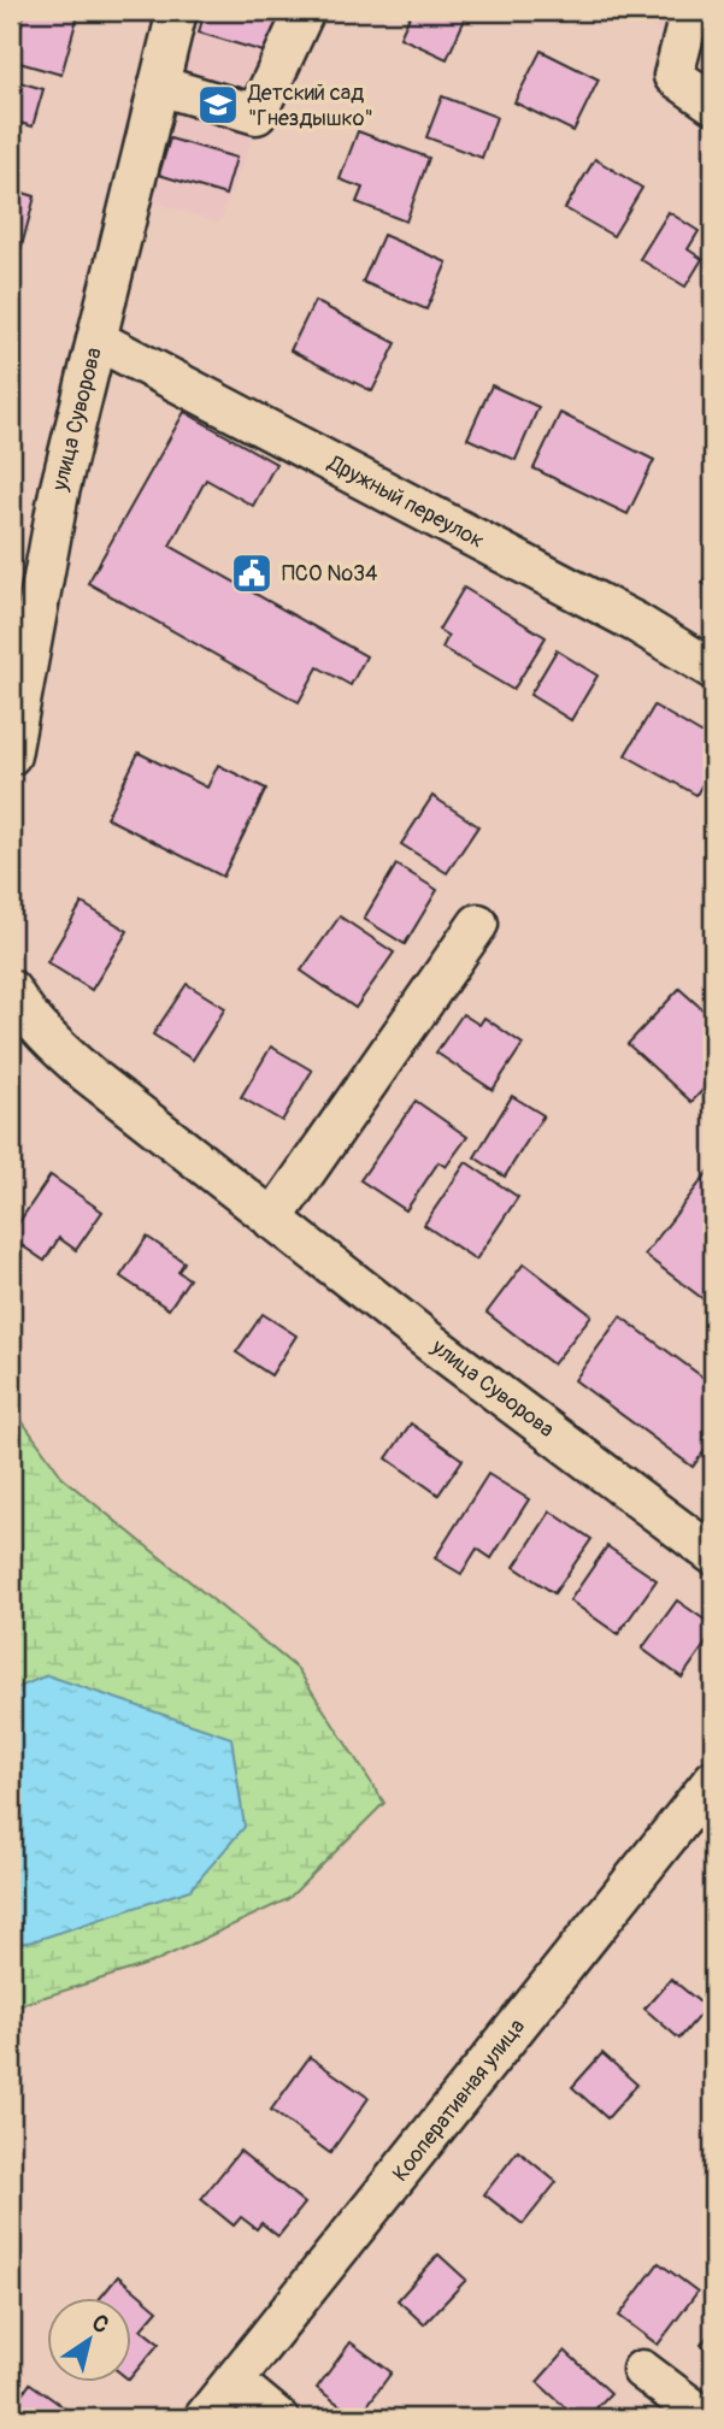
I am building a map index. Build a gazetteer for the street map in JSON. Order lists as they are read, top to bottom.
{
  "streets": {
    "street": ["улица Суворова", "Дружный переулок", "Кооперативная улица"]
  },
  "crossings": [
    ["улица Суворова", "Дружный переулок"]
  ],
  "places": {
    "school or university": ["Детский сад \"Гнездышко\""],
    "public building": ["ПСО №34"]
  },
  "north": "top right"
}
